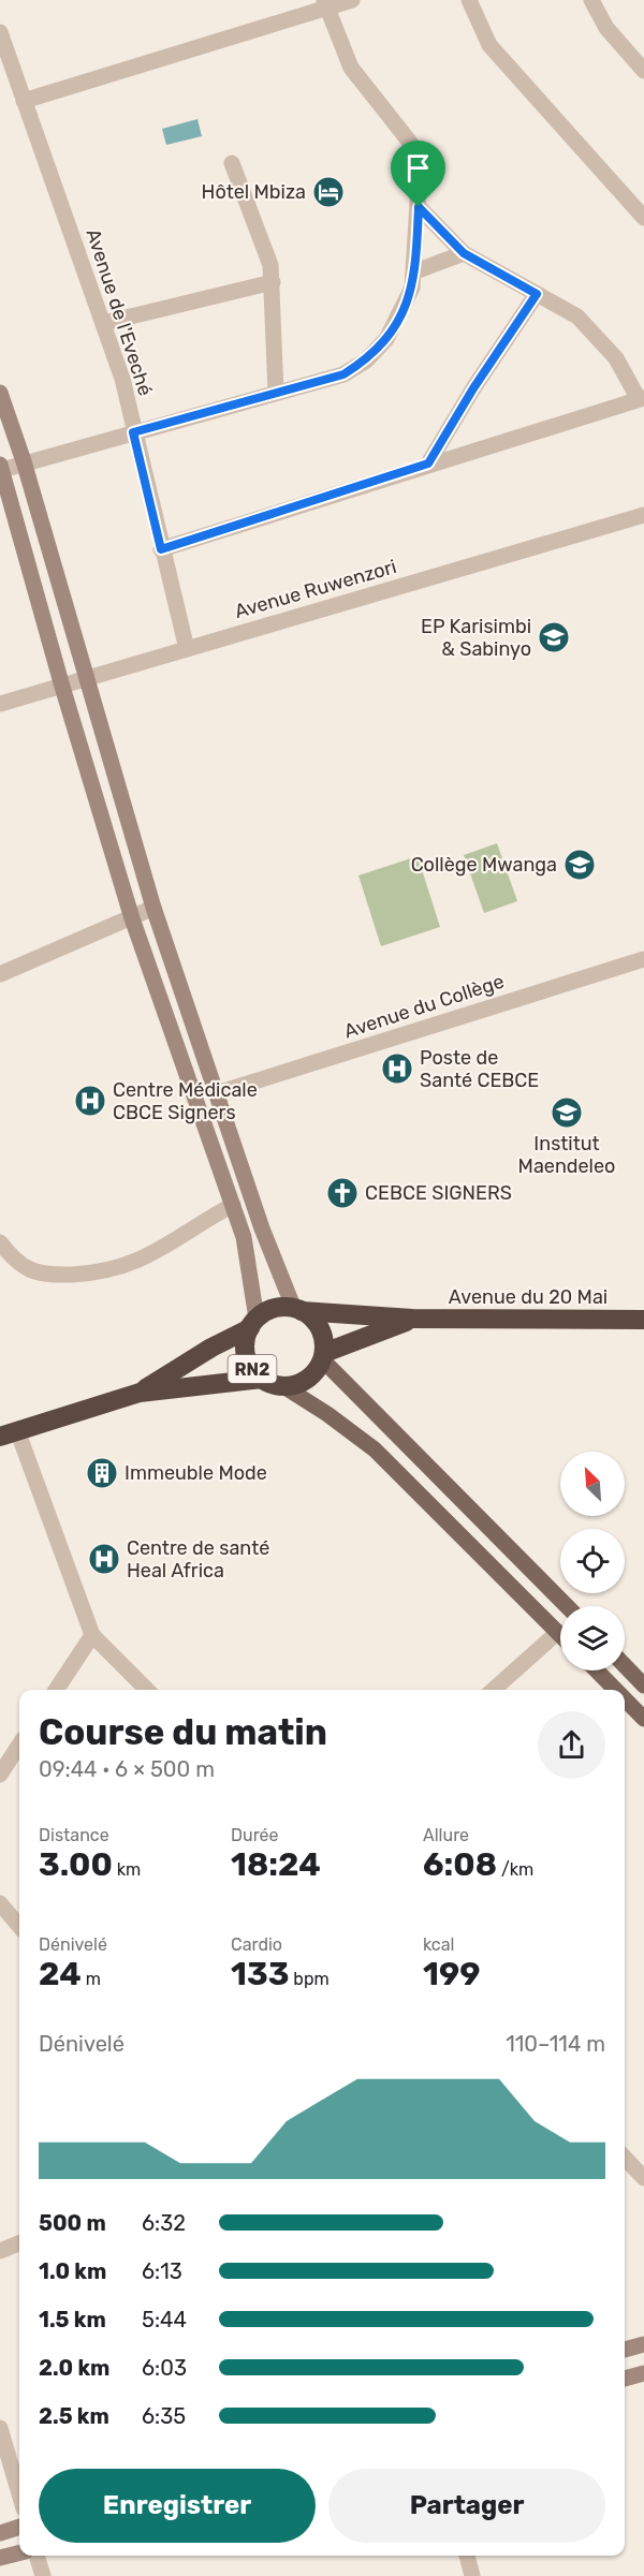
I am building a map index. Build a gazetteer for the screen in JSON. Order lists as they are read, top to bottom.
{
  "streets": {
    "highway": ["Avenue du 20 Mai", "RN2"],
    "street": ["Avenue de l'Eveché", "Avenue Ruwenzori", "Avenue du Collège"]
  },
  "crossings": [
    ["Avenue de l'Eveché", "Avenue Ruwenzori"],
    ["Avenue du 20 Mai", "RN2"]
  ],
  "places": {
    "hotel": ["Hôtel Mbiza"],
    "school or university": ["EP Karisimbi & Sabinyo", "Collège Mwanga", "Institut Maendeleo"],
    "hospital": ["Poste de Santé CEBCE", "Centre Médicale CBCE Signers", "Centre de santé Heal Africa"],
    "church": ["CEBCE SIGNERS"],
    "building": ["Immeuble Mode"]
  },
  "north": "top left",
  "page": {
    "heading": ["Course du matin", "09:44 · 6 × 500 m"],
    "stats": [
      ["Distance", "3.00 km"],
      ["Durée", "18:24"],
      ["Allure", "6:08 /km"],
      ["Dénivelé", "24 m"],
      ["Cardio", "133 bpm"],
      ["kcal", "199"]
    ],
    "chart": ["Dénivelé", "110–114 m"],
    "list": [
      {
        "name": "500 m",
        "note": "6:32"
      },
      {
        "name": "1.0 km",
        "note": "6:13"
      },
      {
        "name": "1.5 km",
        "note": "5:44"
      },
      {
        "name": "2.0 km",
        "note": "6:03"
      },
      {
        "name": "2.5 km",
        "note": "6:35"
      }
    ],
    "buttons": ["Enregistrer", "Partager"]
  }
}
